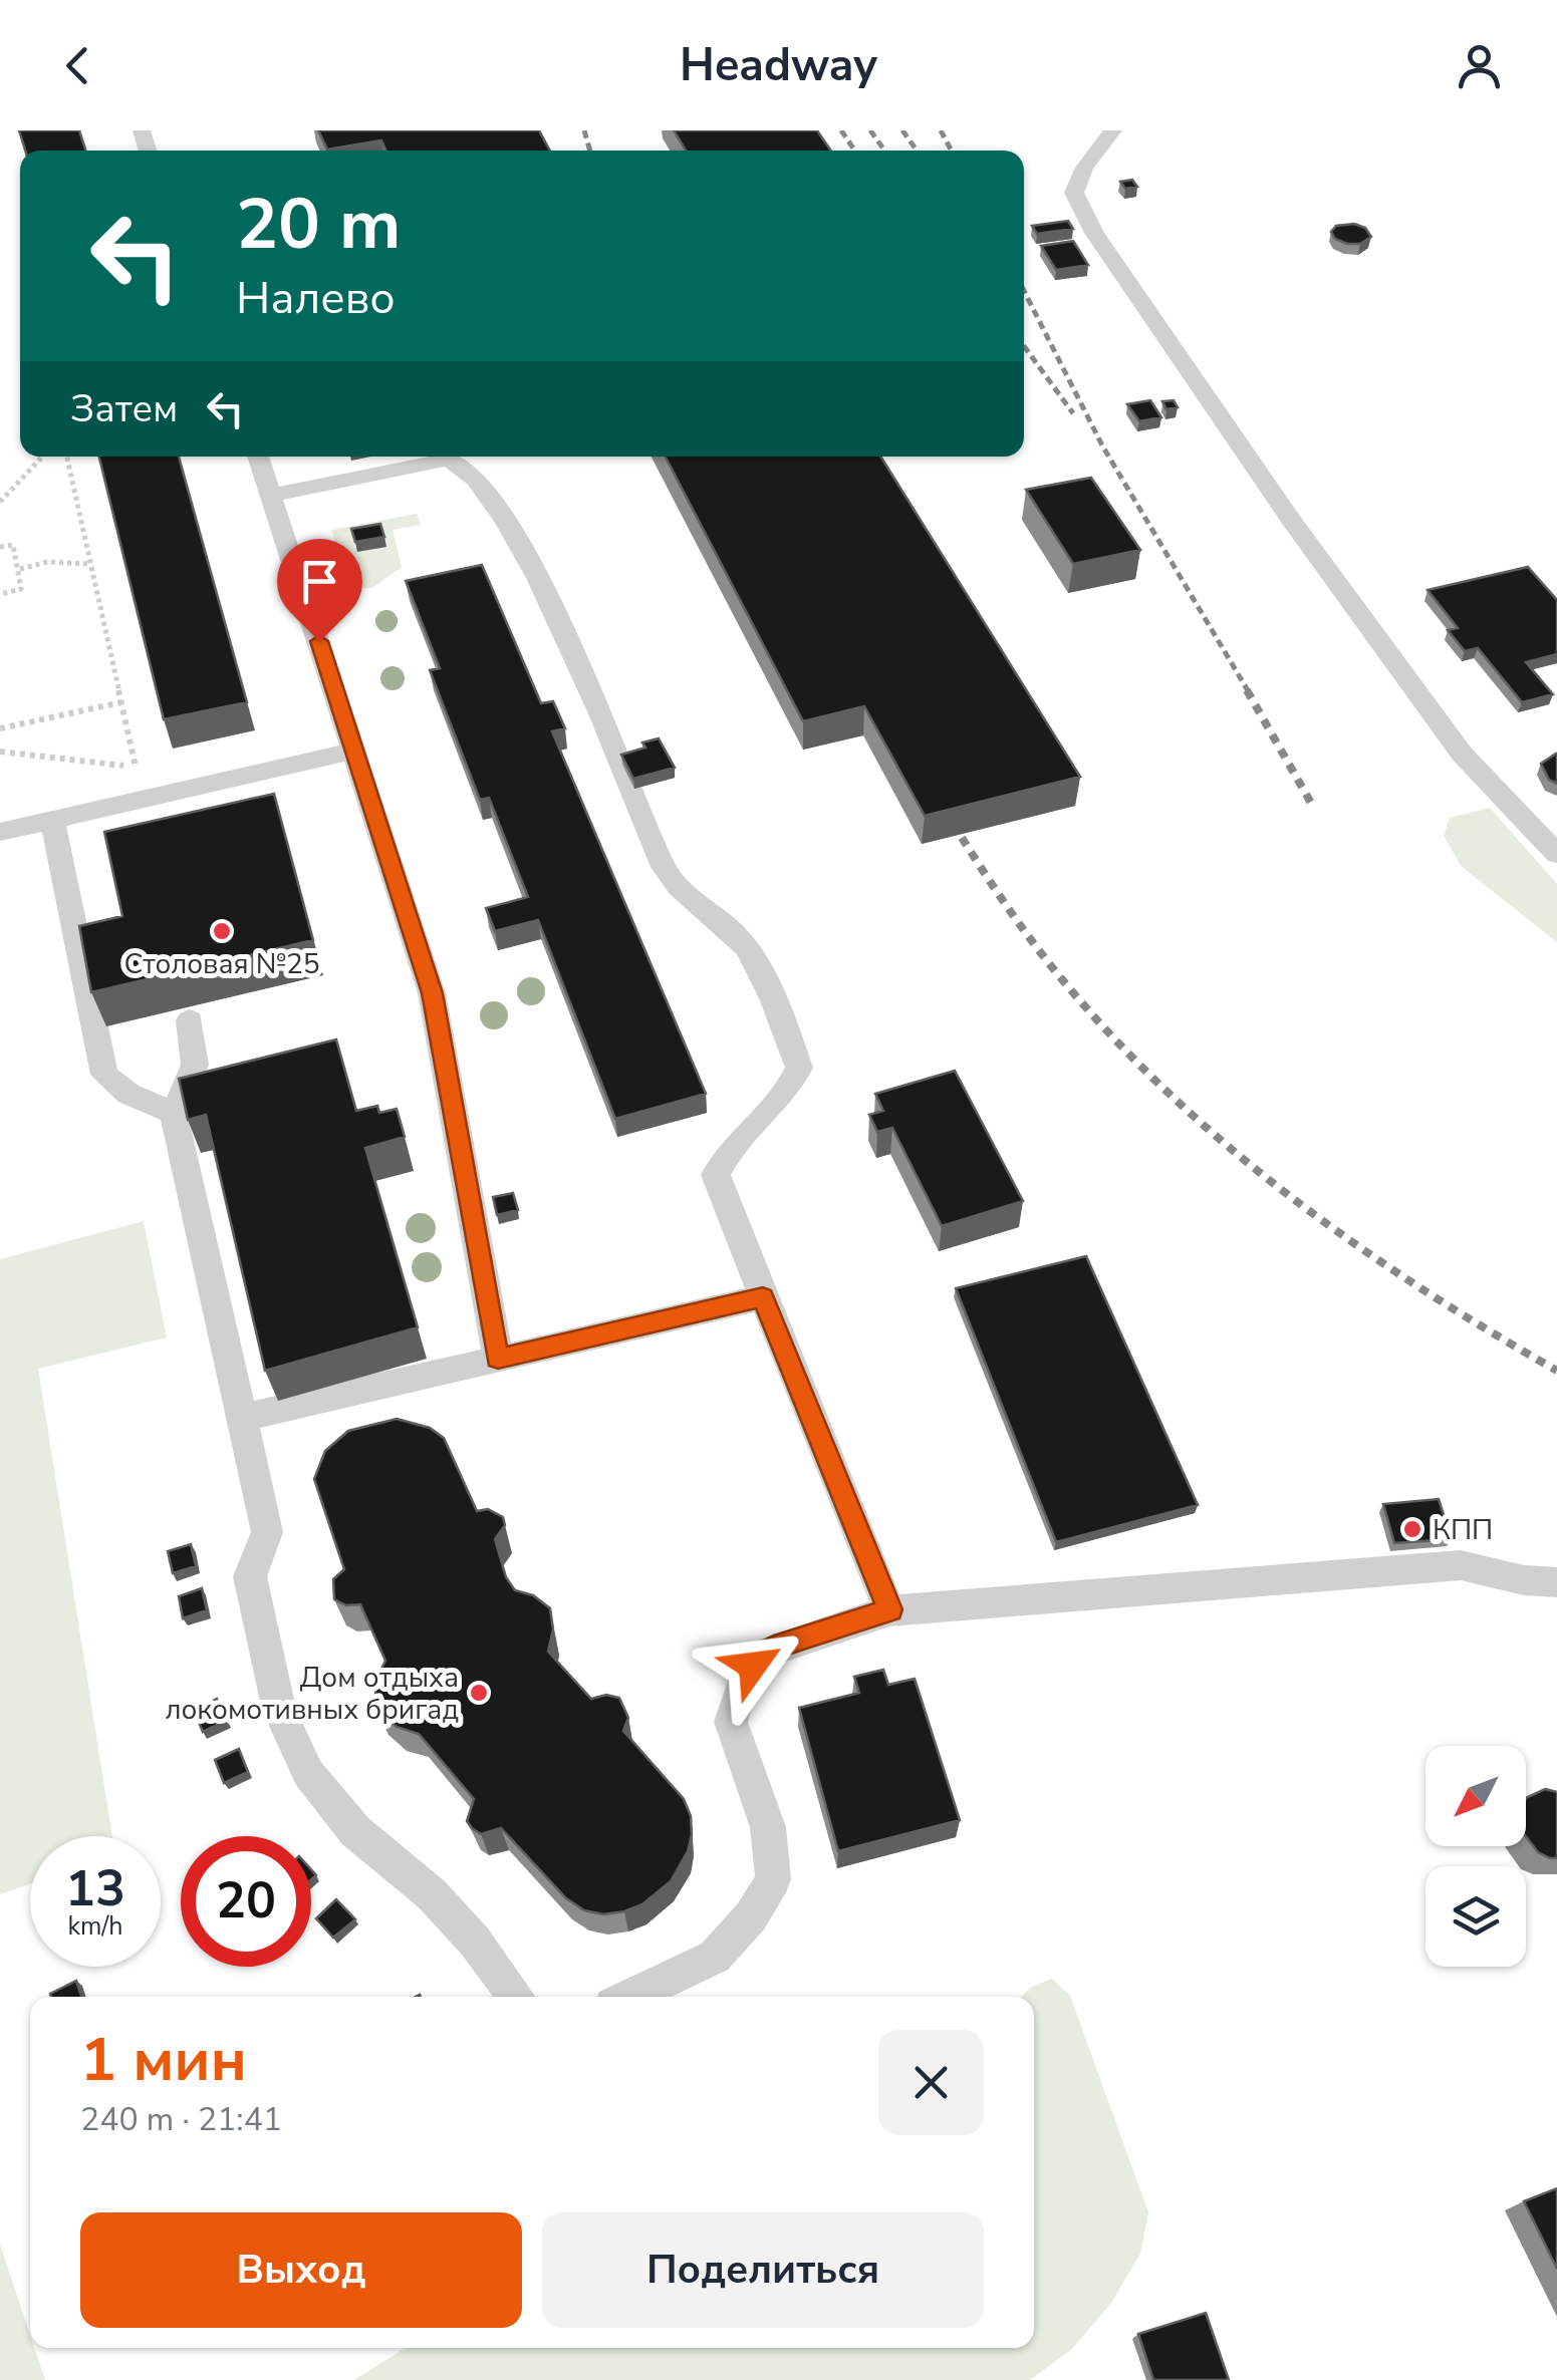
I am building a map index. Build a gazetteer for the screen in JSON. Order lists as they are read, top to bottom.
{
  "places": ["Столовая №25", "КПП", "Дом отдыха локомотивных бригад"],
  "north": "bottom left",
  "page": {
    "header": "Headway",
    "turn": ["20 m", "Налево"],
    "then": "Затем",
    "speed": "13 km/h",
    "limit": "20",
    "heading": ["1 мин", "240 m · 21:41"],
    "buttons": ["Выход", "Поделиться"]
  }
}
